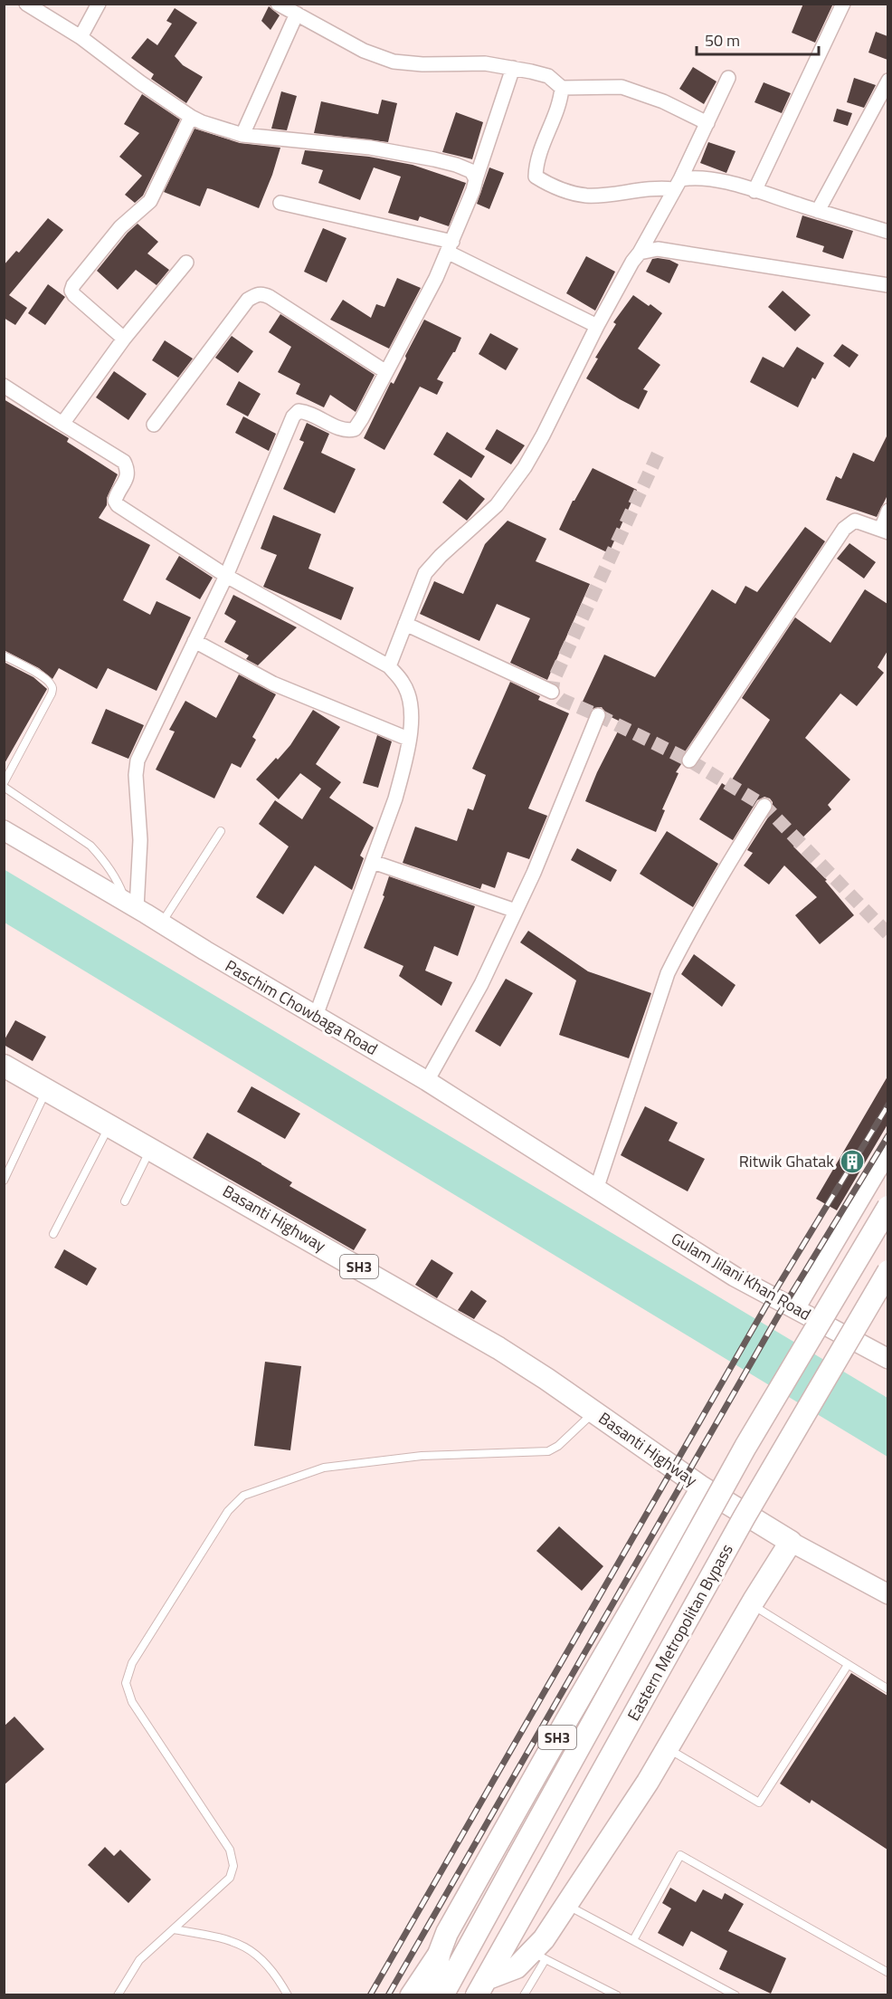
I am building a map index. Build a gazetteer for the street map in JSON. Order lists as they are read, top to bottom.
{
  "streets": {
    "main road": ["Basanti Highway", "SH3", "Eastern Metropolitan Bypass"],
    "street": ["Paschim Chowbaga Road", "Gulam Jilani Khan Road"]
  },
  "crossings": [
    ["Paschim Chowbaga Road", "Gulam Jilani Khan Road"],
    ["Basanti Highway", "SH3"]
  ],
  "places": {
    "building": ["Ritwik Ghatak"]
  },
  "scale_bar": "50 m"
}
